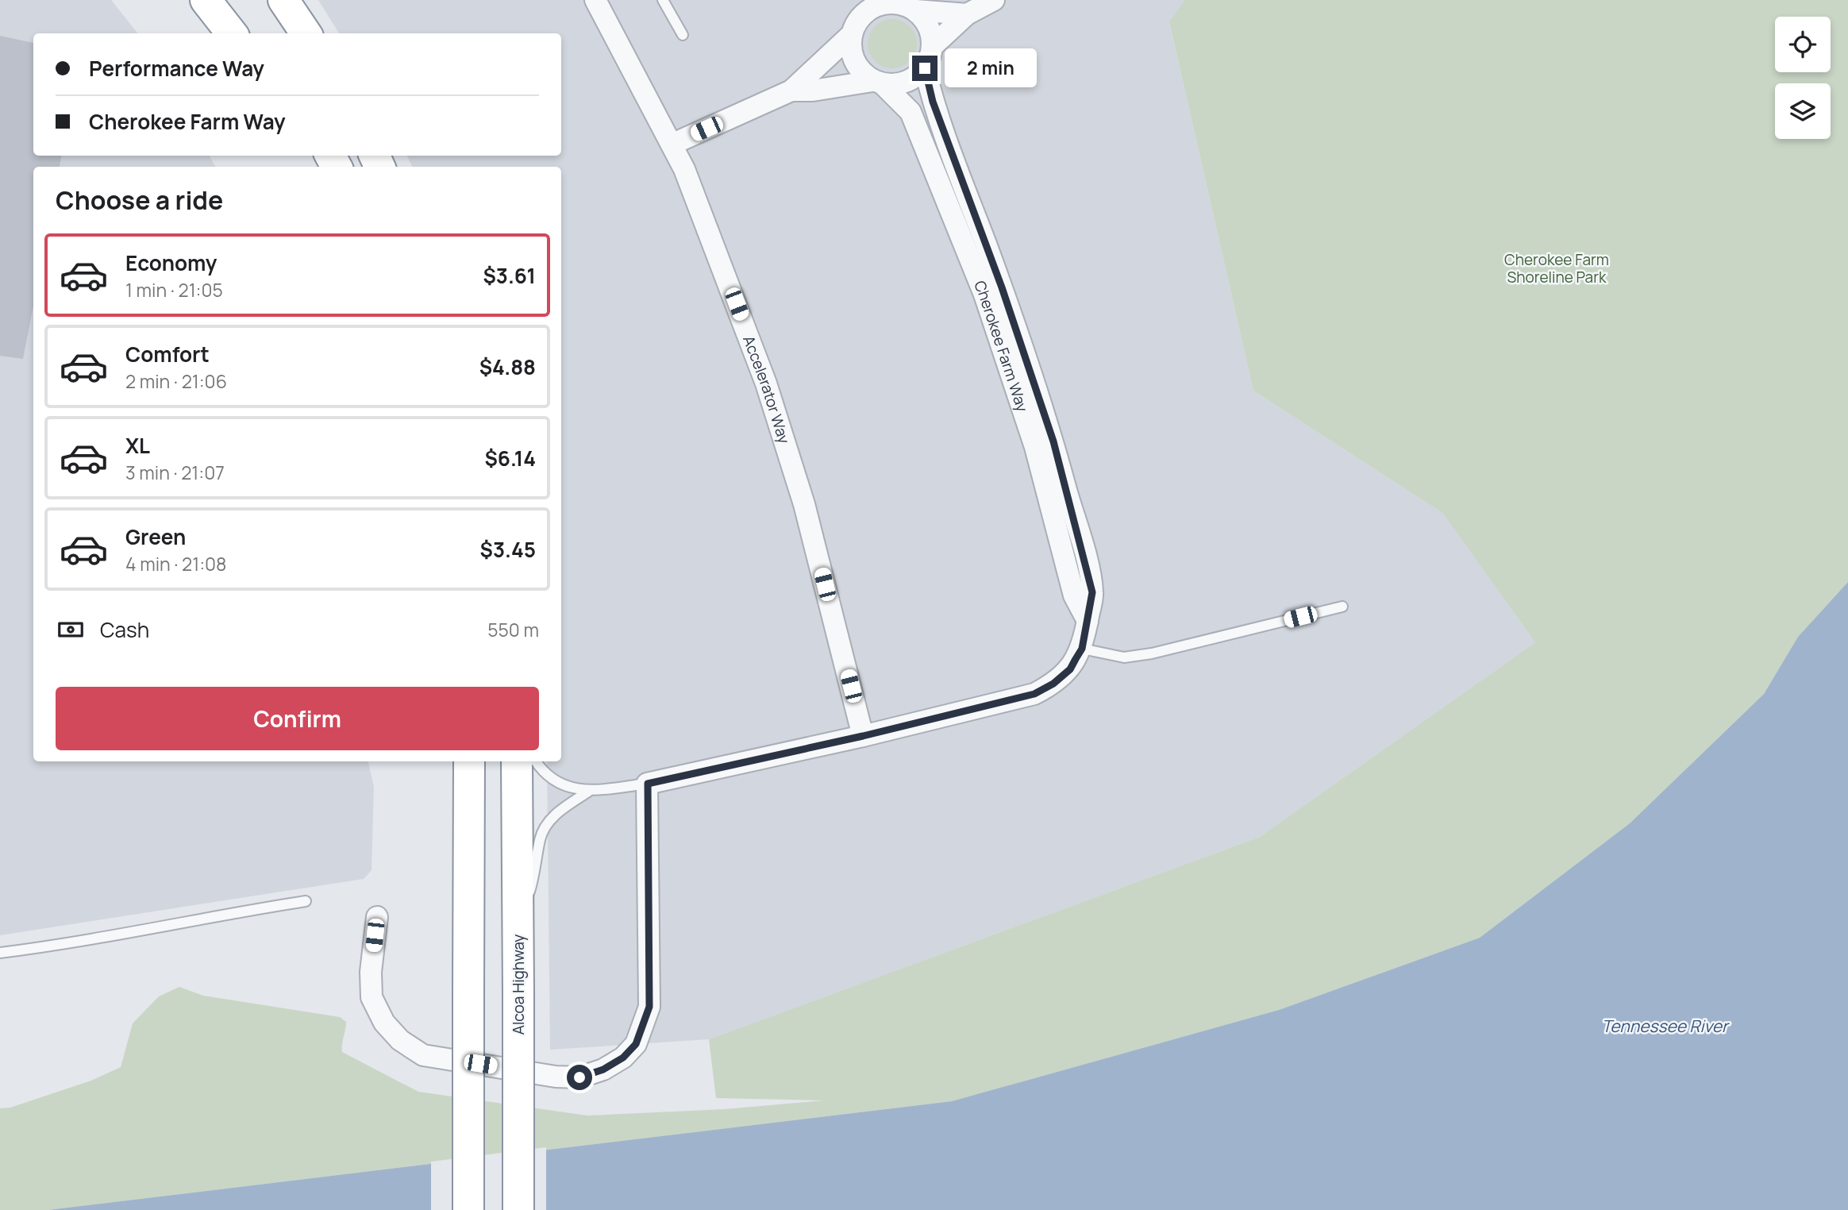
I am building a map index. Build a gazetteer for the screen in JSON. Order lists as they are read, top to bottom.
{
  "streets": {
    "highway": ["Alcoa Highway"],
    "street": ["Cherokee Farm Way", "Accelerator Way"]
  },
  "crossings": [
    ["Cherokee Farm Way", "Accelerator Way"],
    ["Cherokee Farm Way", "Alcoa Highway"]
  ],
  "water": ["Tennessee River"],
  "parks": ["Cherokee Farm Shoreline Park"],
  "page": {
    "banner": ["Performance Way", "Cherokee Farm Way"],
    "bubble": "2 min",
    "heading": "Choose a ride",
    "list": [
      {
        "name": "Economy",
        "note": "1 min · 21:05",
        "value": "$3.61"
      },
      {
        "name": "Comfort",
        "note": "2 min · 21:06",
        "value": "$4.88"
      },
      {
        "name": "XL",
        "note": "3 min · 21:07",
        "value": "$6.14"
      },
      {
        "name": "Green",
        "note": "4 min · 21:08",
        "value": "$3.45"
      }
    ],
    "pay": ["Cash", "550 m"],
    "buttons": "Confirm"
  }
}
